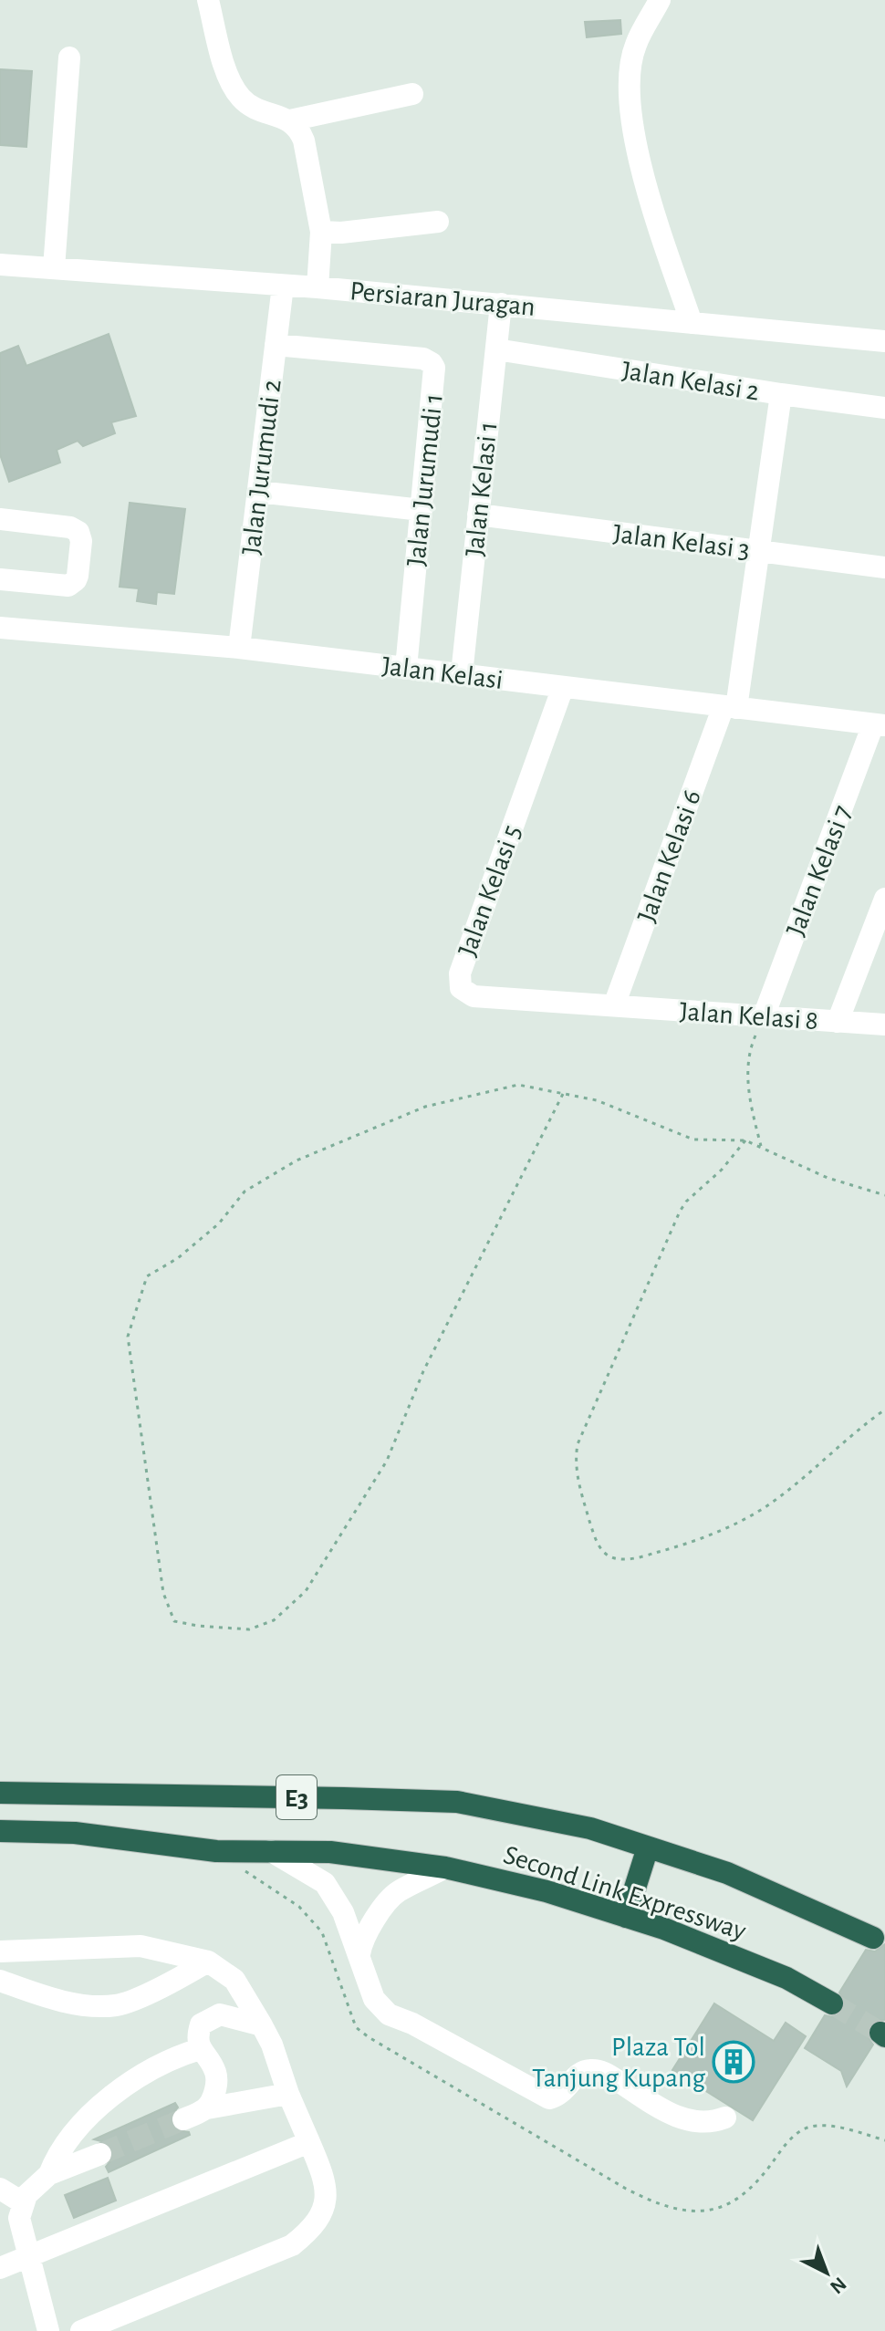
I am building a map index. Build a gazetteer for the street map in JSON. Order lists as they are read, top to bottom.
{
  "streets": {
    "highway": ["E3", "Second Link Expressway"],
    "street": [
      "Persiaran Juragan",
      "Jalan Kelasi 2",
      "Jalan Jurumudi 2",
      "Jalan Jurumudi 1",
      "Jalan Kelasi 1",
      "Jalan Kelasi 3",
      "Jalan Kelasi",
      "Jalan Kelasi 6",
      "Jalan Kelasi 7",
      "Jalan Kelasi 5",
      "Jalan Kelasi 8"
    ]
  },
  "crossings": [
    ["Persiaran Juragan", "Jalan Jurumudi 2"],
    ["Persiaran Juragan", "Jalan Kelasi 1"],
    ["Jalan Kelasi 2", "Jalan Kelasi 1"],
    ["Jalan Kelasi 2", "Jalan Kelasi 6"],
    ["Jalan Jurumudi 2", "Jalan Jurumudi 1"],
    ["Jalan Jurumudi 2", "Jalan Kelasi"],
    ["Jalan Jurumudi 1", "Jalan Kelasi"],
    ["Jalan Kelasi 1", "Jalan Kelasi 3"],
    ["Jalan Kelasi 1", "Jalan Kelasi"],
    ["Jalan Kelasi 3", "Jalan Kelasi 6"],
    ["Jalan Kelasi", "Jalan Kelasi 6"],
    ["Jalan Kelasi", "Jalan Kelasi 7"],
    ["Jalan Kelasi", "Jalan Kelasi 5"],
    ["Jalan Kelasi 6", "Jalan Kelasi 5"],
    ["Jalan Kelasi 6", "Jalan Kelasi 8"],
    ["Jalan Kelasi 7", "Jalan Kelasi 8"],
    ["Jalan Kelasi 5", "Jalan Kelasi 8"]
  ],
  "places": {
    "building": ["Plaza Tol Tanjung Kupang"]
  },
  "north": "bottom right"
}
